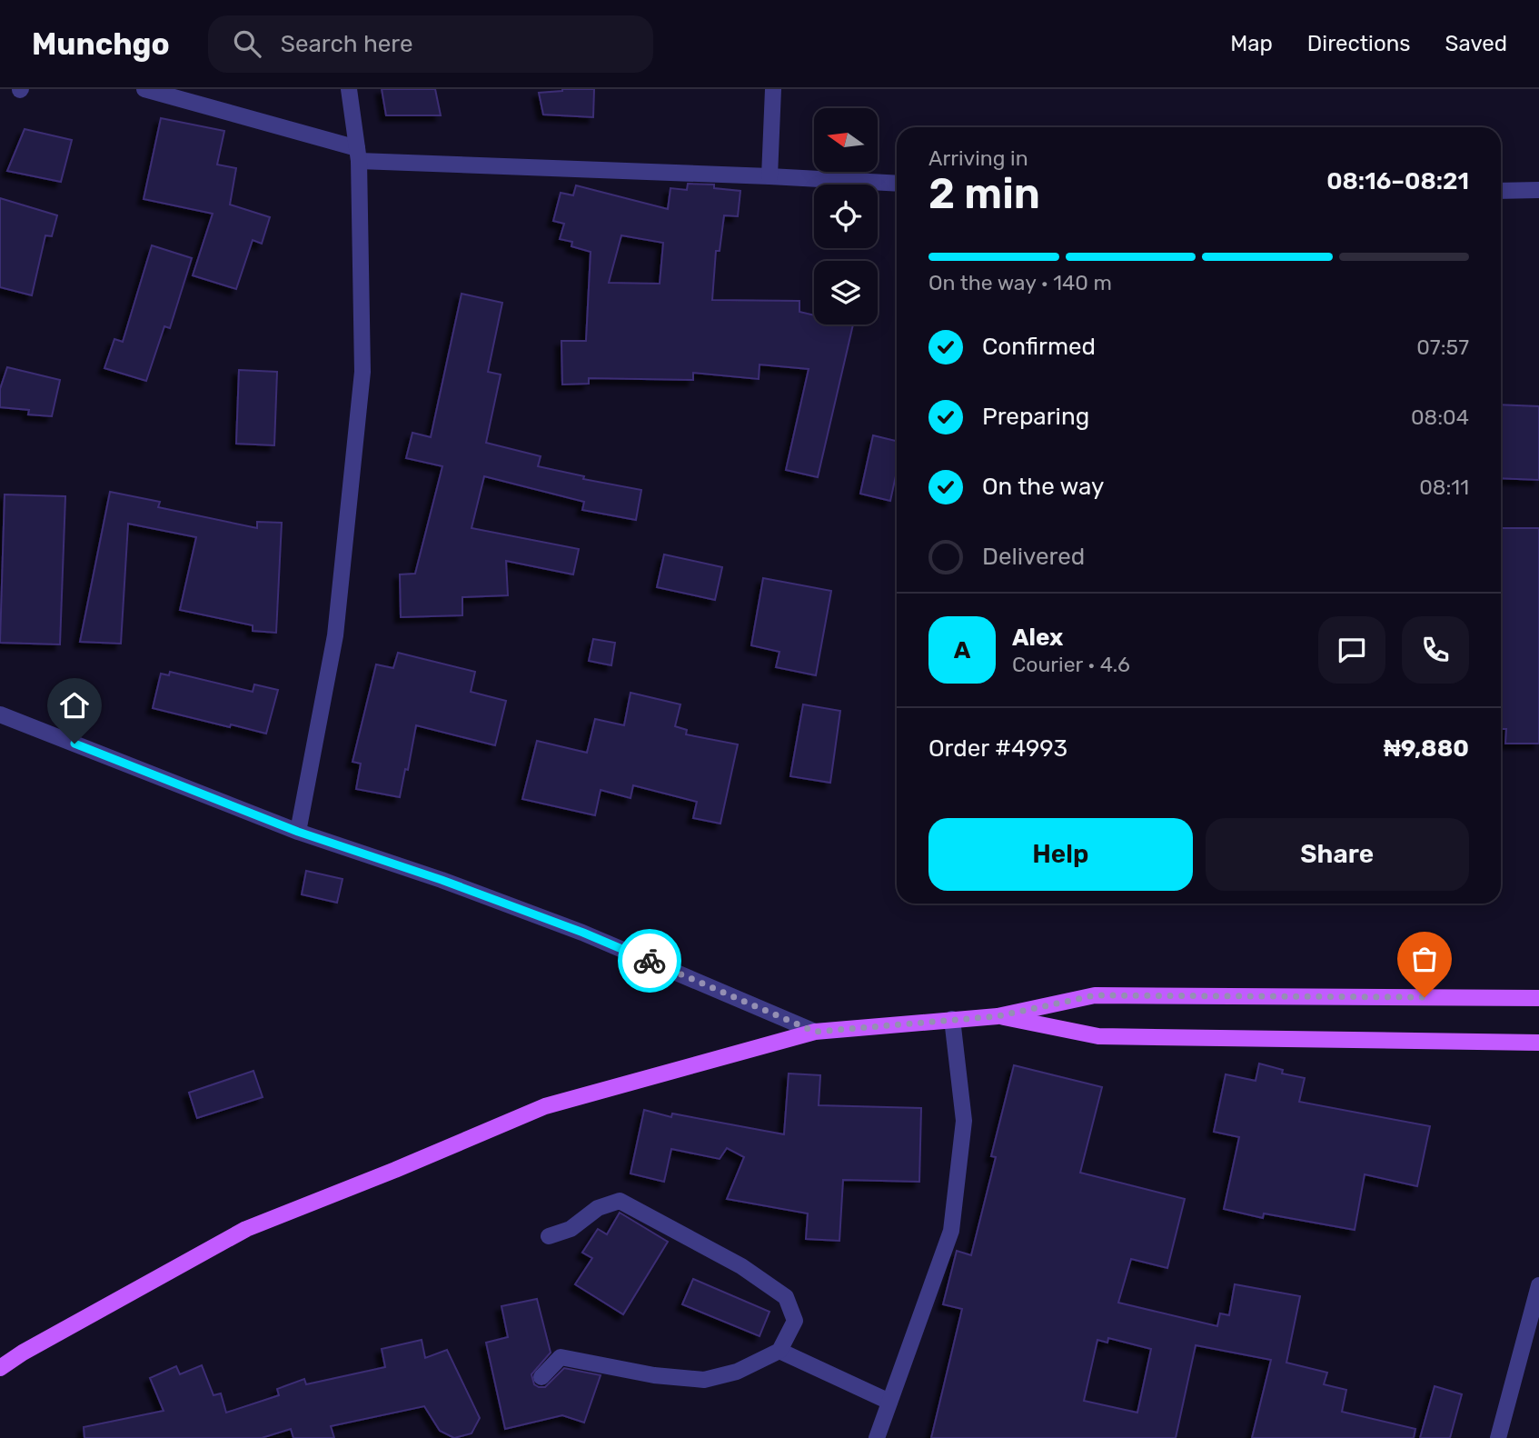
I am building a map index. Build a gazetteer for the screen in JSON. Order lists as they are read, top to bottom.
{
  "north": "left",
  "page": {
    "header": "Munchgo",
    "search": "Search here",
    "nav": ["Map", "Directions", "Saved"],
    "heading": ["2 min", "Arriving in", "08:16–08:21"],
    "panel": [
      "Alex",
      "Courier · 4.6",
      "Order #4993",
      "₦9,880"
    ],
    "bar": "On the way · 140 m",
    "list": [
      ["Confirmed", "07:57"],
      ["Preparing", "08:04"],
      ["On the way", "08:11"],
      "Delivered"
    ],
    "round": "A",
    "buttons": ["Help", "Share"]
  }
}
